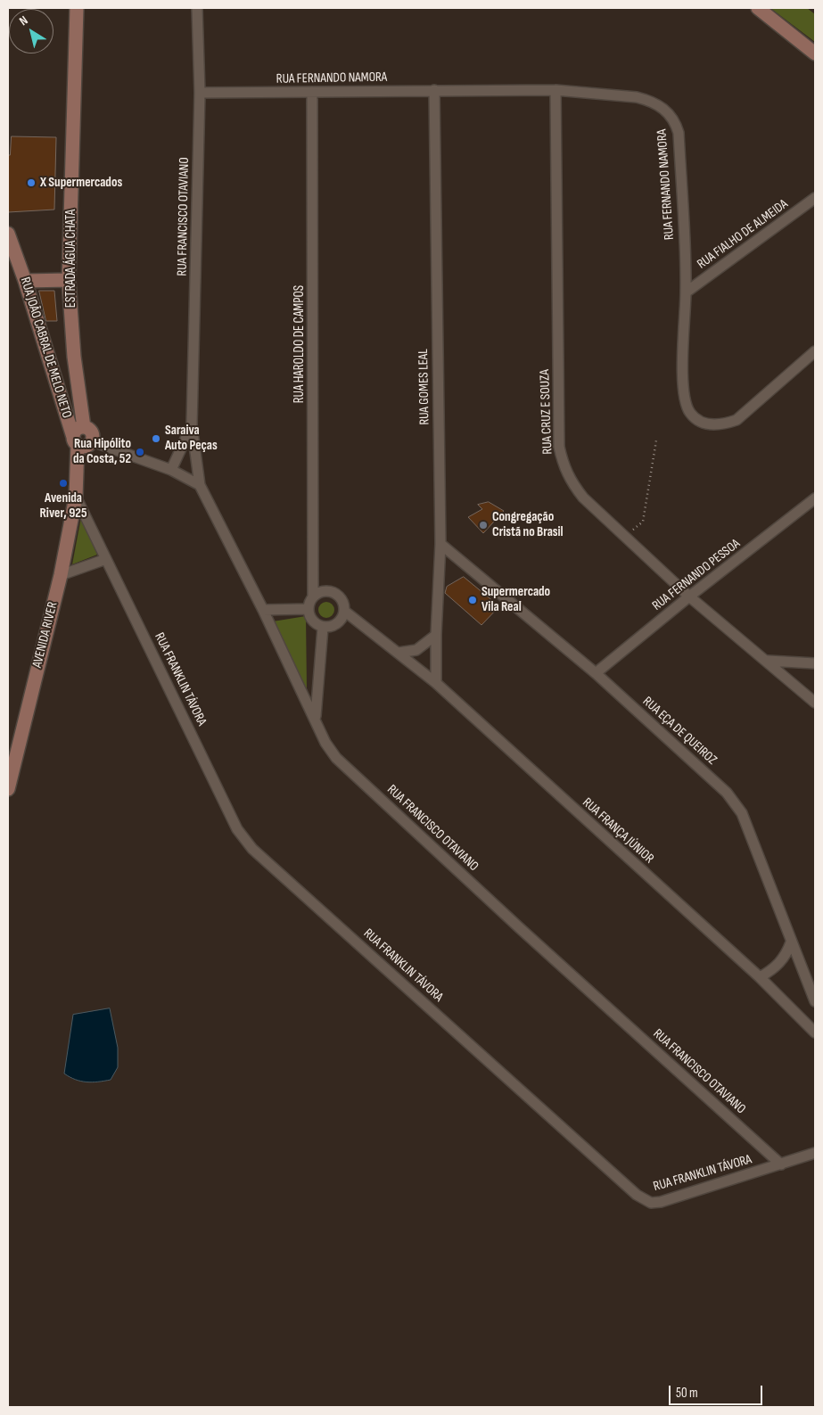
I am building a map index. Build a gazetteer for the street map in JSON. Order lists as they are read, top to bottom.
{
  "streets": {
    "street": [
      "RUA FERNANDO NAMORA",
      "RUA FRANCISCO OTAVIANO",
      "RUA FIALHO DE ALMEIDA",
      "ESTRADA ÁGUA CHATA",
      "RUA HAROLDO DE CAMPOS",
      "RUA JOÃO CABRAL DE MELO NETO",
      "RUA GOMES LEAL",
      "RUA CRUZ E SOUZA",
      "RUA FERNANDO PESSOA",
      "AVENIDA RIVER",
      "RUA FRANKLIN TÁVORA",
      "RUA EÇA DE QUEIROZ",
      "RUA FRANÇA JÚNIOR"
    ]
  },
  "crossings": [
    ["RUA FERNANDO NAMORA", "RUA FRANCISCO OTAVIANO"],
    ["RUA FERNANDO NAMORA", "RUA FIALHO DE ALMEIDA"],
    ["RUA FERNANDO NAMORA", "RUA HAROLDO DE CAMPOS"],
    ["RUA FERNANDO NAMORA", "RUA GOMES LEAL"],
    ["RUA FERNANDO NAMORA", "RUA CRUZ E SOUZA"],
    ["RUA FRANCISCO OTAVIANO", "RUA FRANKLIN TÁVORA"],
    ["ESTRADA ÁGUA CHATA", "RUA JOÃO CABRAL DE MELO NETO"],
    ["ESTRADA ÁGUA CHATA", "AVENIDA RIVER"],
    ["RUA HAROLDO DE CAMPOS", "RUA FRANÇA JÚNIOR"],
    ["RUA JOÃO CABRAL DE MELO NETO", "AVENIDA RIVER"],
    ["RUA GOMES LEAL", "RUA EÇA DE QUEIROZ"],
    ["RUA GOMES LEAL", "RUA FRANÇA JÚNIOR"],
    ["RUA CRUZ E SOUZA", "RUA FERNANDO PESSOA"],
    ["RUA FERNANDO PESSOA", "RUA EÇA DE QUEIROZ"],
    ["AVENIDA RIVER", "RUA FRANKLIN TÁVORA"]
  ],
  "places": [
    "X Supermercados",
    "Saraiva Auto Peças",
    "Rua Hipólito da Costa, 52",
    "Avenida River, 925",
    "Congregação Cristã no Brasil",
    "Supermercado Vila Real"
  ],
  "scale_bar": "50 m",
  "north": "top left"
}
